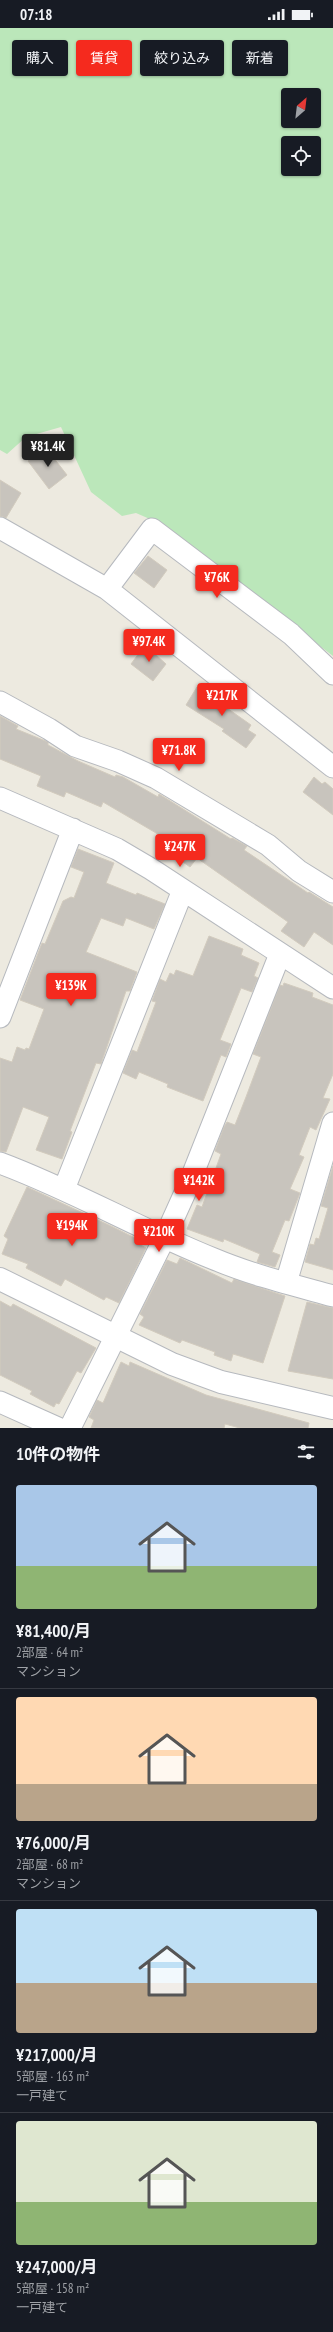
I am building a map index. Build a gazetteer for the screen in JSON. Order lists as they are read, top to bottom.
{
  "north": "top right",
  "page": {
    "status": "07:18",
    "chip": [
      "購入",
      "賃貸",
      "絞り込み",
      "新着"
    ],
    "price": [
      "¥81.4K",
      "¥76K",
      "¥97.4K",
      "¥217K",
      "¥71.8K",
      "¥247K",
      "¥139K",
      "¥142K",
      "¥194K",
      "¥210K"
    ],
    "heading": "10件の物件",
    "list": [
      {
        "name": "¥81,400/月",
        "note": "2部屋 · 64 m² · マンション"
      },
      {
        "name": "¥76,000/月",
        "note": "2部屋 · 68 m² · マンション"
      },
      {
        "name": "¥217,000/月",
        "note": "5部屋 · 163 m² · 一戸建て"
      },
      {
        "name": "¥247,000/月",
        "note": "5部屋 · 158 m² · 一戸建て"
      }
    ]
  }
}
